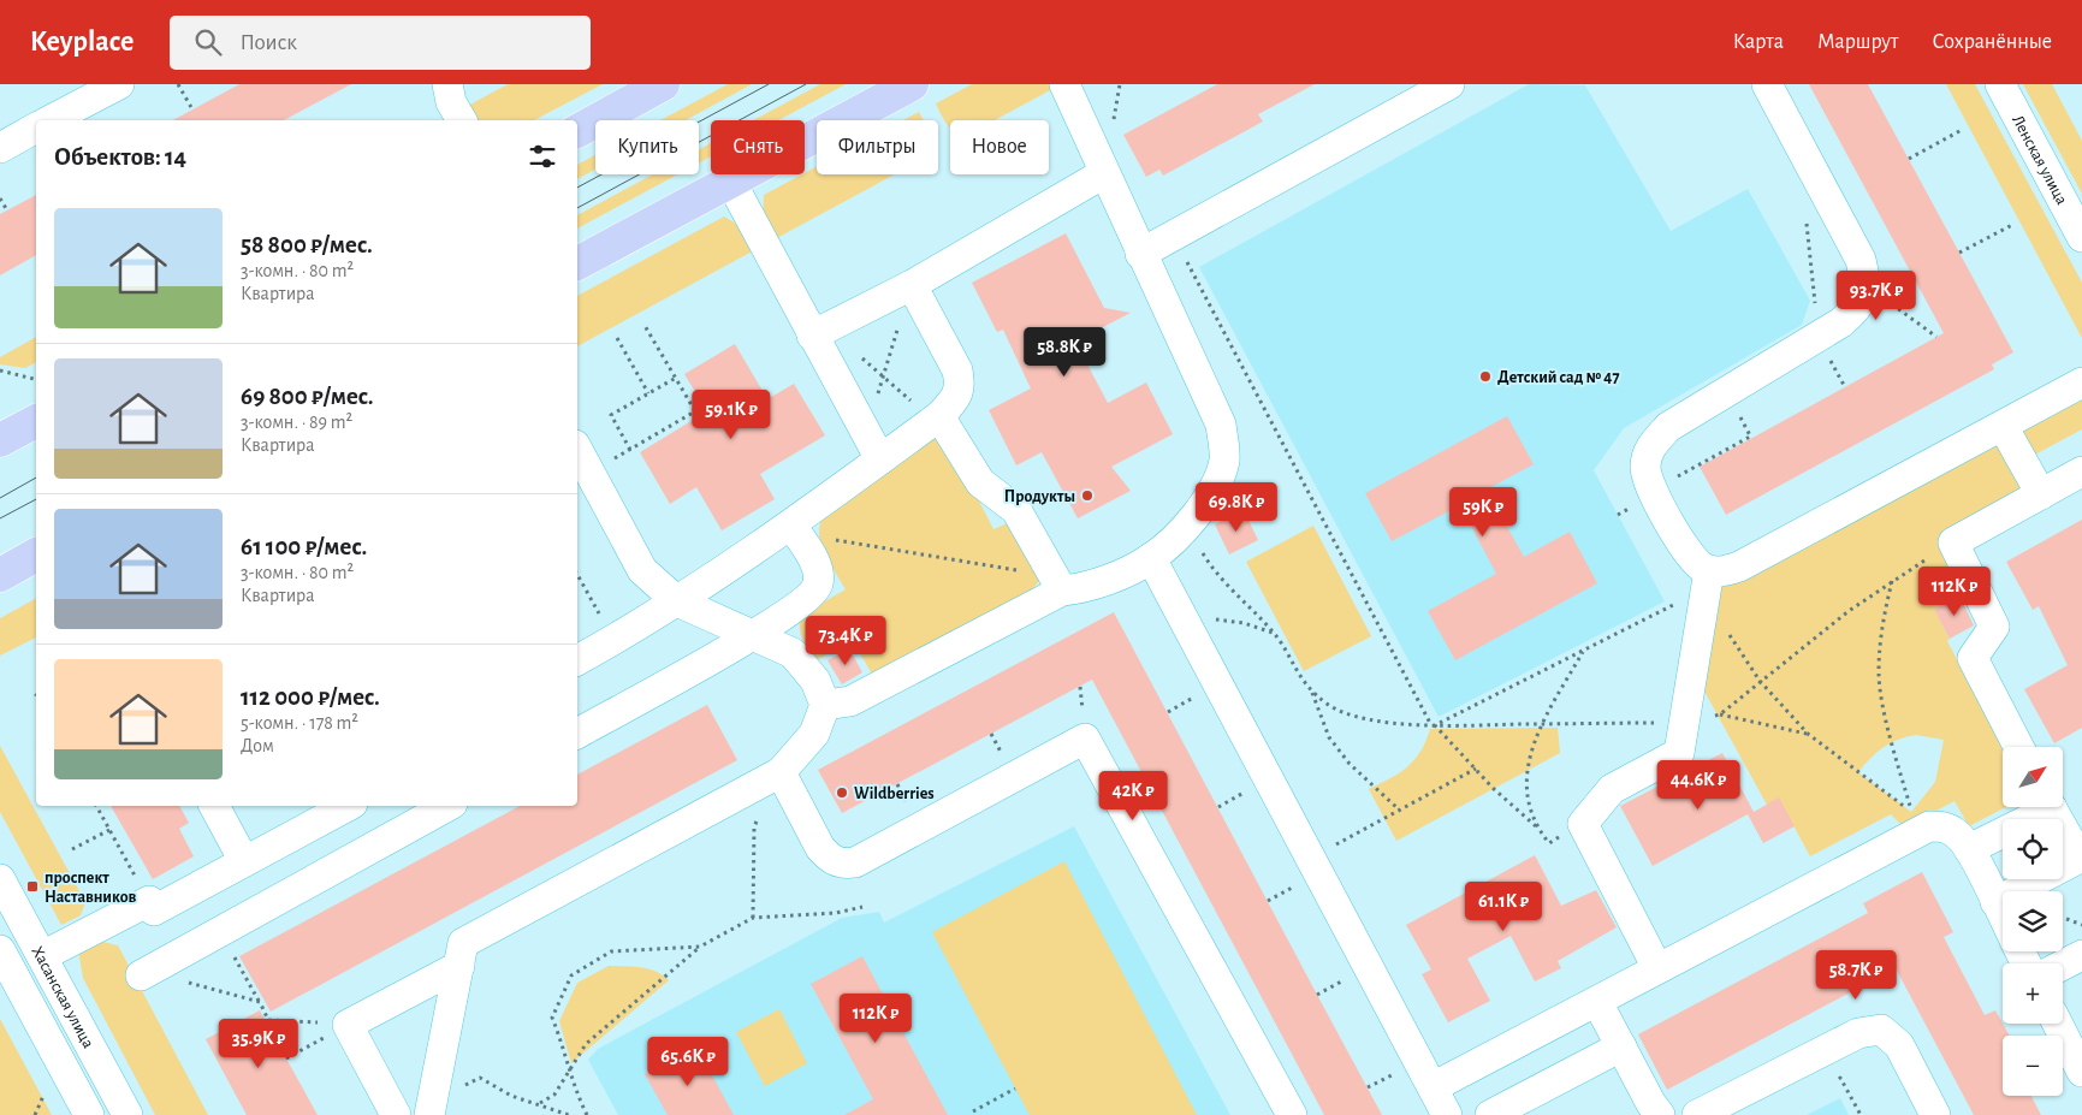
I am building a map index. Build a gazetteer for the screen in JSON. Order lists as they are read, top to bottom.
{
  "streets": {
    "street": ["Ленская улица", "Хасанская улица"]
  },
  "places": {
    "other": ["Детский сад № 47", "Продукты", "Wildberries"],
    "transit": ["проспект Наставников"]
  },
  "north": "top right",
  "page": {
    "header": "Keyplace",
    "search": "Поиск",
    "nav": ["Карта", "Маршрут", "Сохранённые"],
    "chip": [
      "Купить",
      "Снять",
      "Фильтры",
      "Новое"
    ],
    "heading": "Объектов: 14",
    "list": [
      {
        "name": "58 800 ₽/мес.",
        "note": "3-комн. · 80 m² · Квартира"
      },
      {
        "name": "69 800 ₽/мес.",
        "note": "3-комн. · 89 m² · Квартира"
      },
      {
        "name": "61 100 ₽/мес.",
        "note": "3-комн. · 80 m² · Квартира"
      },
      {
        "name": "112 000 ₽/мес.",
        "note": "5-комн. · 178 m² · Дом"
      }
    ],
    "price": [
      "93.7K ₽",
      "58.8K ₽",
      "59.1K ₽",
      "69.8K ₽",
      "59K ₽",
      "112K ₽",
      "73.4K ₽",
      "44.6K ₽",
      "42K ₽",
      "61.1K ₽",
      "58.7K ₽",
      "112K ₽",
      "35.9K ₽",
      "65.6K ₽"
    ],
    "map_buttons": ["+", "−"]
  }
}
